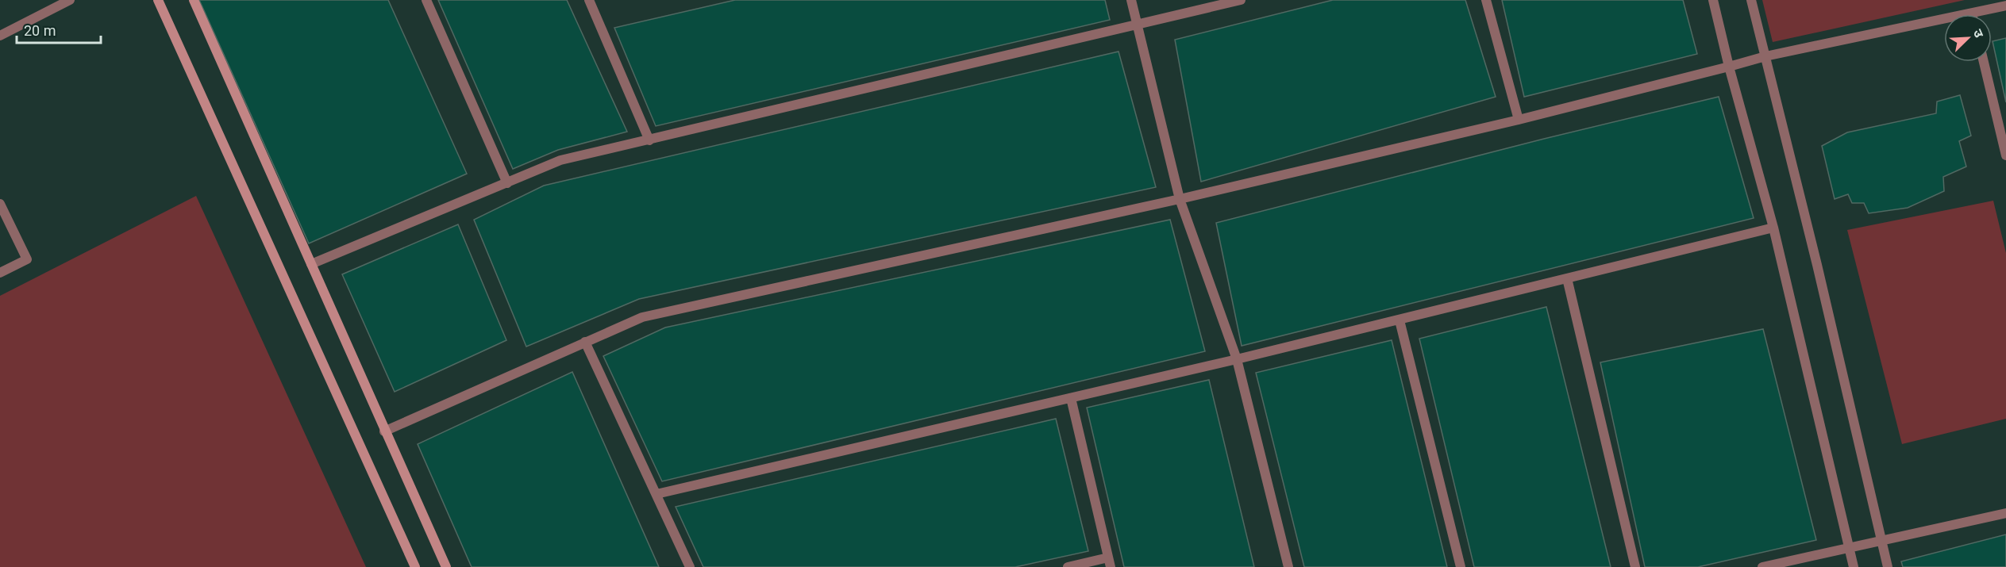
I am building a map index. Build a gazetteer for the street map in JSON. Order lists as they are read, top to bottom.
{
  "scale_bar": "20 m",
  "north": "top right"
}
